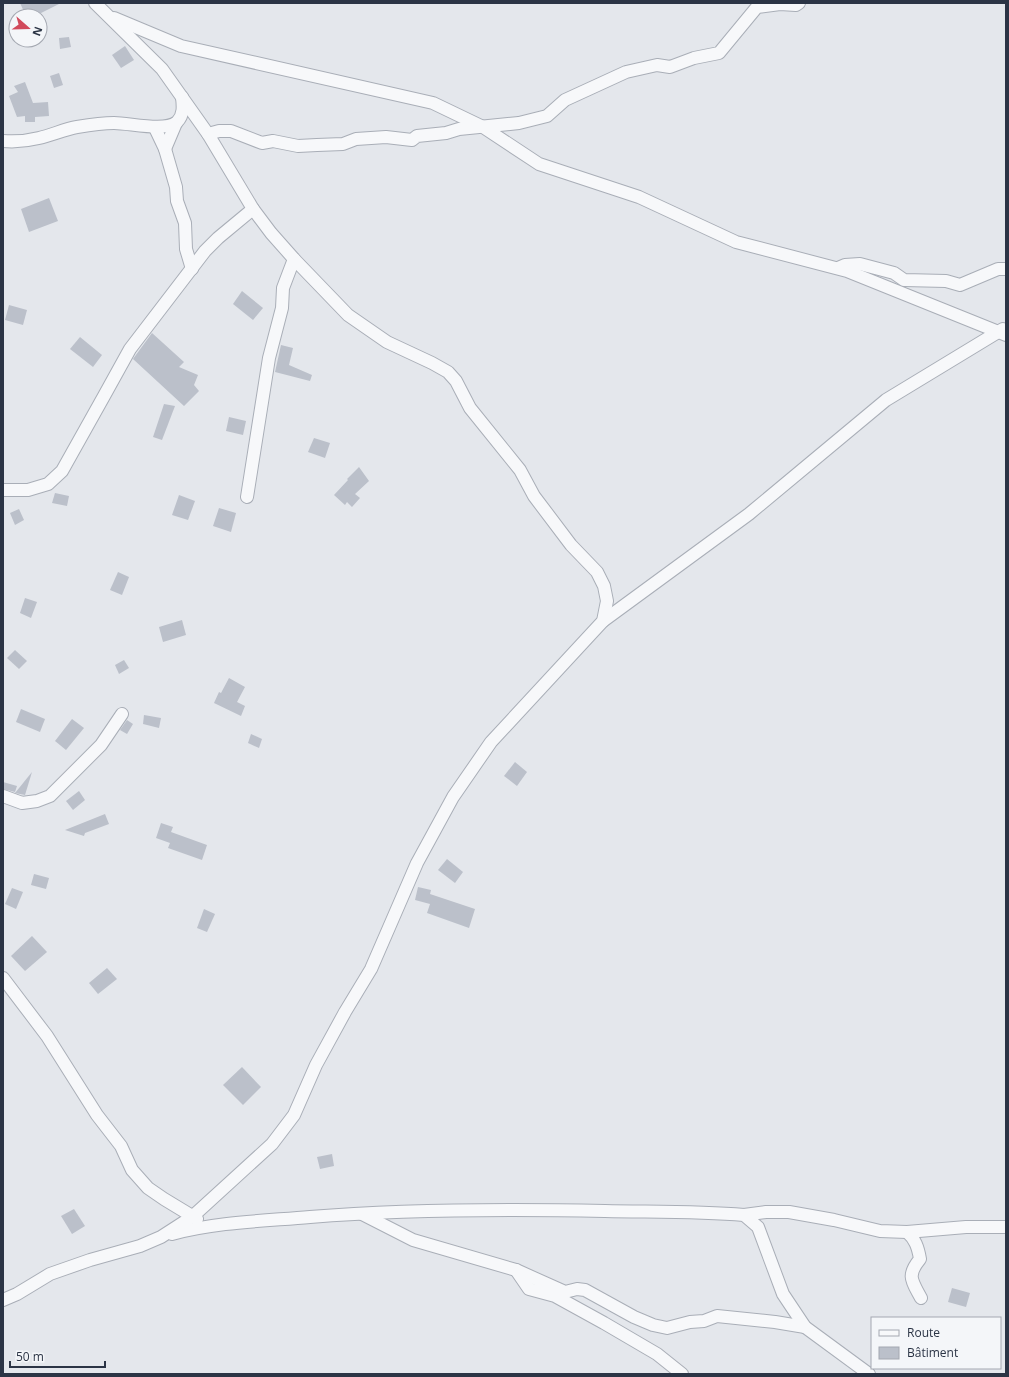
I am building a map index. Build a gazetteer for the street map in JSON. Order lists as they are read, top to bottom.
{
  "legend": ["Route", "Bâtiment"],
  "scale_bar": "50 m",
  "north": "right"
}
